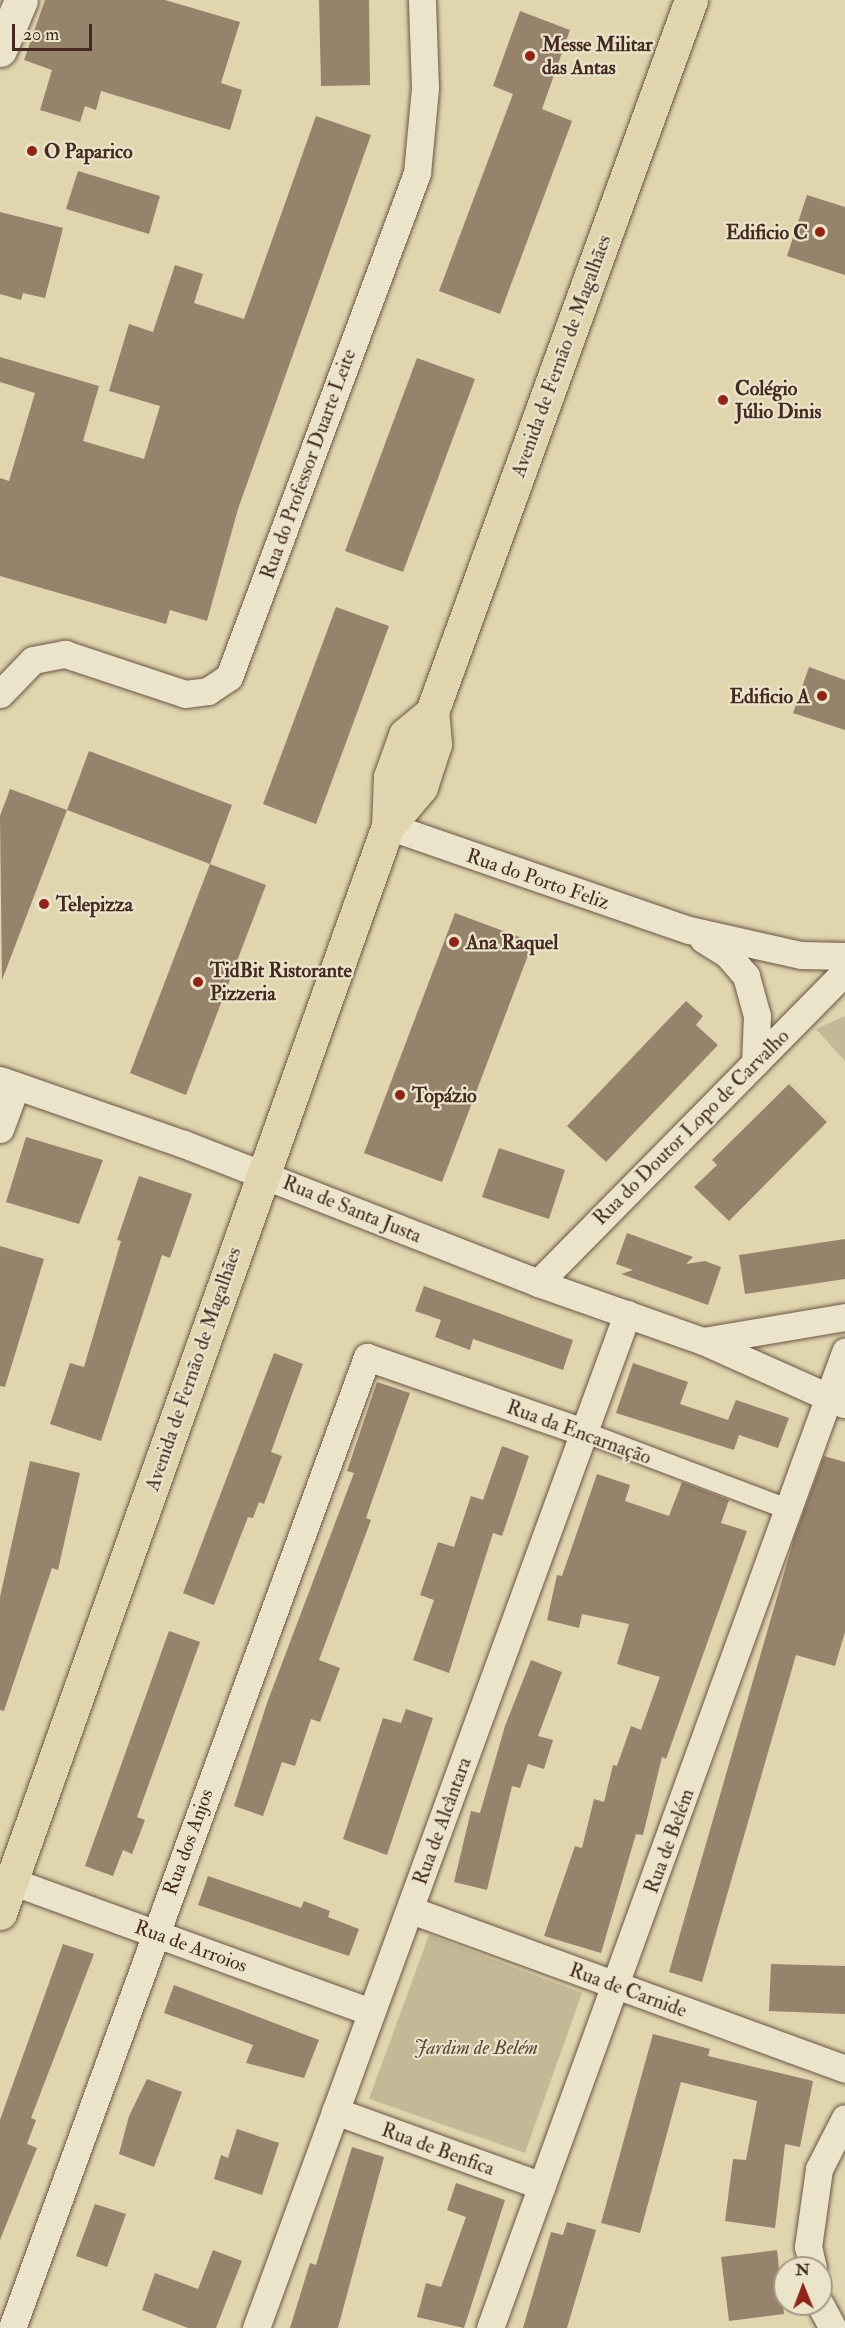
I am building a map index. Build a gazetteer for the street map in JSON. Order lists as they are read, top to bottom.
{
  "streets": {
    "main road": ["Avenida de Fernão de Magalhães"],
    "street": [
      "Rua do Professor Duarte Leite",
      "Rua do Porto Feliz",
      "Rua do Doutor Lopo de Carvalho",
      "Rua de Santa Justa",
      "Rua da Encarnação",
      "Rua de Alcântara",
      "Rua de Belém",
      "Rua dos Anjos",
      "Rua de Arroios",
      "Rua de Carnide",
      "Rua de Benfica"
    ]
  },
  "crossings": [
    ["Avenida de Fernão de Magalhães", "Rua do Porto Feliz"],
    ["Avenida de Fernão de Magalhães", "Rua de Santa Justa"],
    ["Avenida de Fernão de Magalhães", "Rua de Arroios"],
    ["Rua do Porto Feliz", "Rua do Doutor Lopo de Carvalho"],
    ["Rua do Doutor Lopo de Carvalho", "Rua de Santa Justa"],
    ["Rua de Santa Justa", "Rua de Alcântara"],
    ["Rua de Santa Justa", "Rua de Belém"],
    ["Rua da Encarnação", "Rua de Alcântara"],
    ["Rua da Encarnação", "Rua de Belém"],
    ["Rua da Encarnação", "Rua dos Anjos"],
    ["Rua de Alcântara", "Rua de Arroios"],
    ["Rua de Alcântara", "Rua de Carnide"],
    ["Rua de Alcântara", "Rua de Benfica"],
    ["Rua de Belém", "Rua de Carnide"],
    ["Rua de Belém", "Rua de Benfica"],
    ["Rua dos Anjos", "Rua de Arroios"]
  ],
  "parks": ["Jardim de Belém"],
  "places": [
    "Messe Militar das Antas",
    "O Paparico",
    "Edificio C",
    "Colégio Júlio Dinis",
    "Edificio A",
    "Telepizza",
    "Ana Raquel",
    "TidBit Ristorante Pizzeria",
    "Topázio"
  ],
  "scale_bar": "20 m",
  "north": "top"
}
